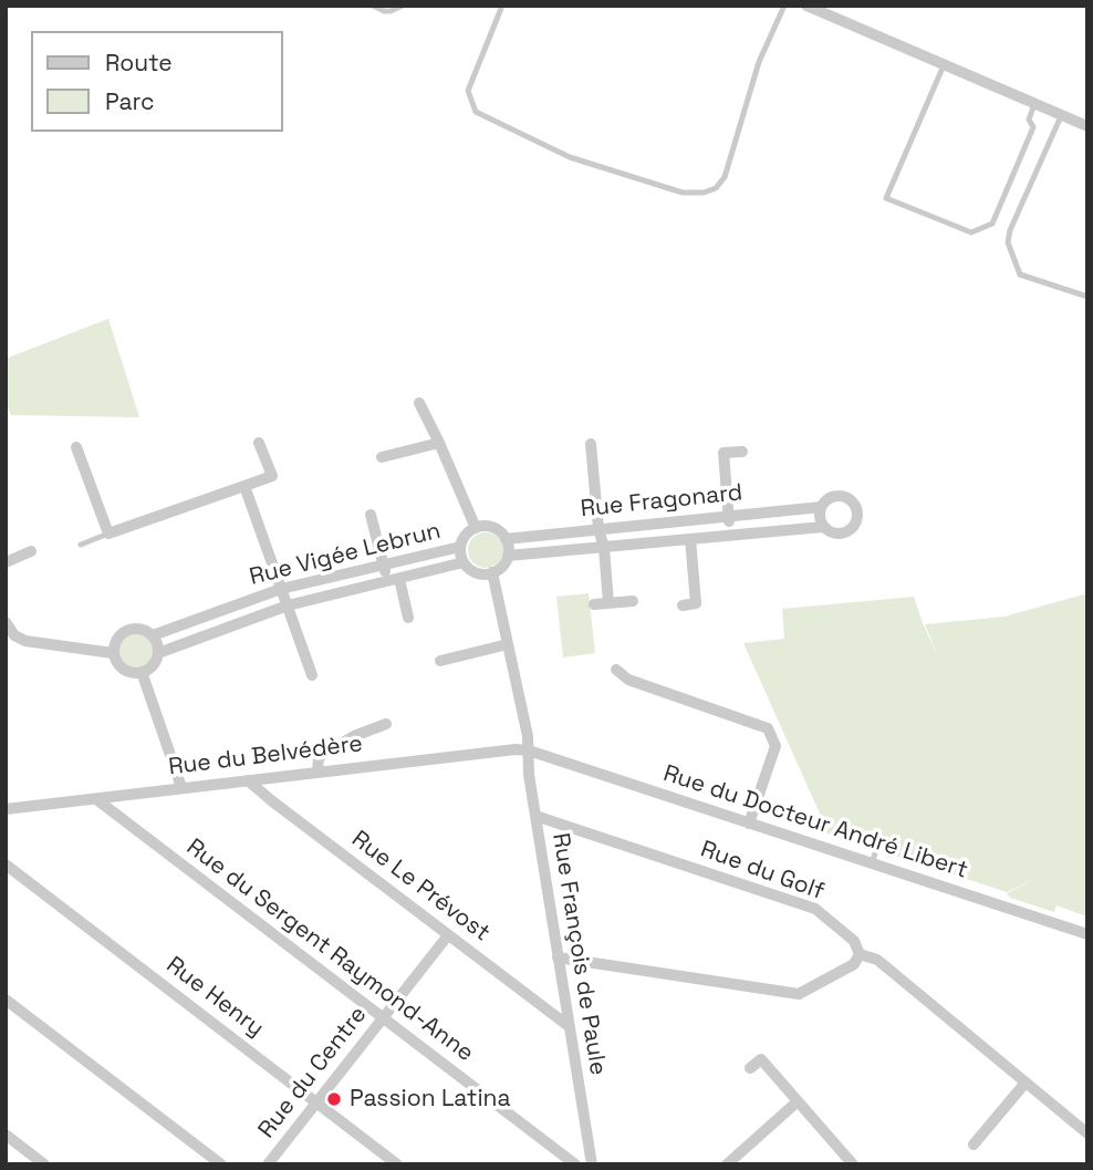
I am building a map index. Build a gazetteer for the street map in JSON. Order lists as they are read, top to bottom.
{
  "streets": {
    "street": [
      "Rue Fragonard",
      "Rue Vigée Lebrun",
      "Rue du Belvédère",
      "Rue du Docteur André Libert",
      "Rue du Golf",
      "Rue Le Prévost",
      "Rue du Sergent Raymond-Anne",
      "Rue François de Paule",
      "Rue Henry",
      "Rue du Centre"
    ]
  },
  "crossings": [
    ["Rue Fragonard", "Rue Vigée Lebrun"],
    ["Rue Fragonard", "Rue François de Paule"],
    ["Rue Vigée Lebrun", "Rue François de Paule"],
    ["Rue du Belvédère", "Rue du Docteur André Libert"],
    ["Rue du Belvédère", "Rue Le Prévost"],
    ["Rue du Belvédère", "Rue du Sergent Raymond-Anne"],
    ["Rue du Belvédère", "Rue François de Paule"],
    ["Rue du Docteur André Libert", "Rue François de Paule"],
    ["Rue du Golf", "Rue François de Paule"],
    ["Rue Le Prévost", "Rue François de Paule"],
    ["Rue Le Prévost", "Rue du Centre"],
    ["Rue du Sergent Raymond-Anne", "Rue du Centre"],
    ["Rue Henry", "Rue du Centre"]
  ],
  "places": ["Passion Latina"],
  "legend": ["Route", "Parc"]
}
